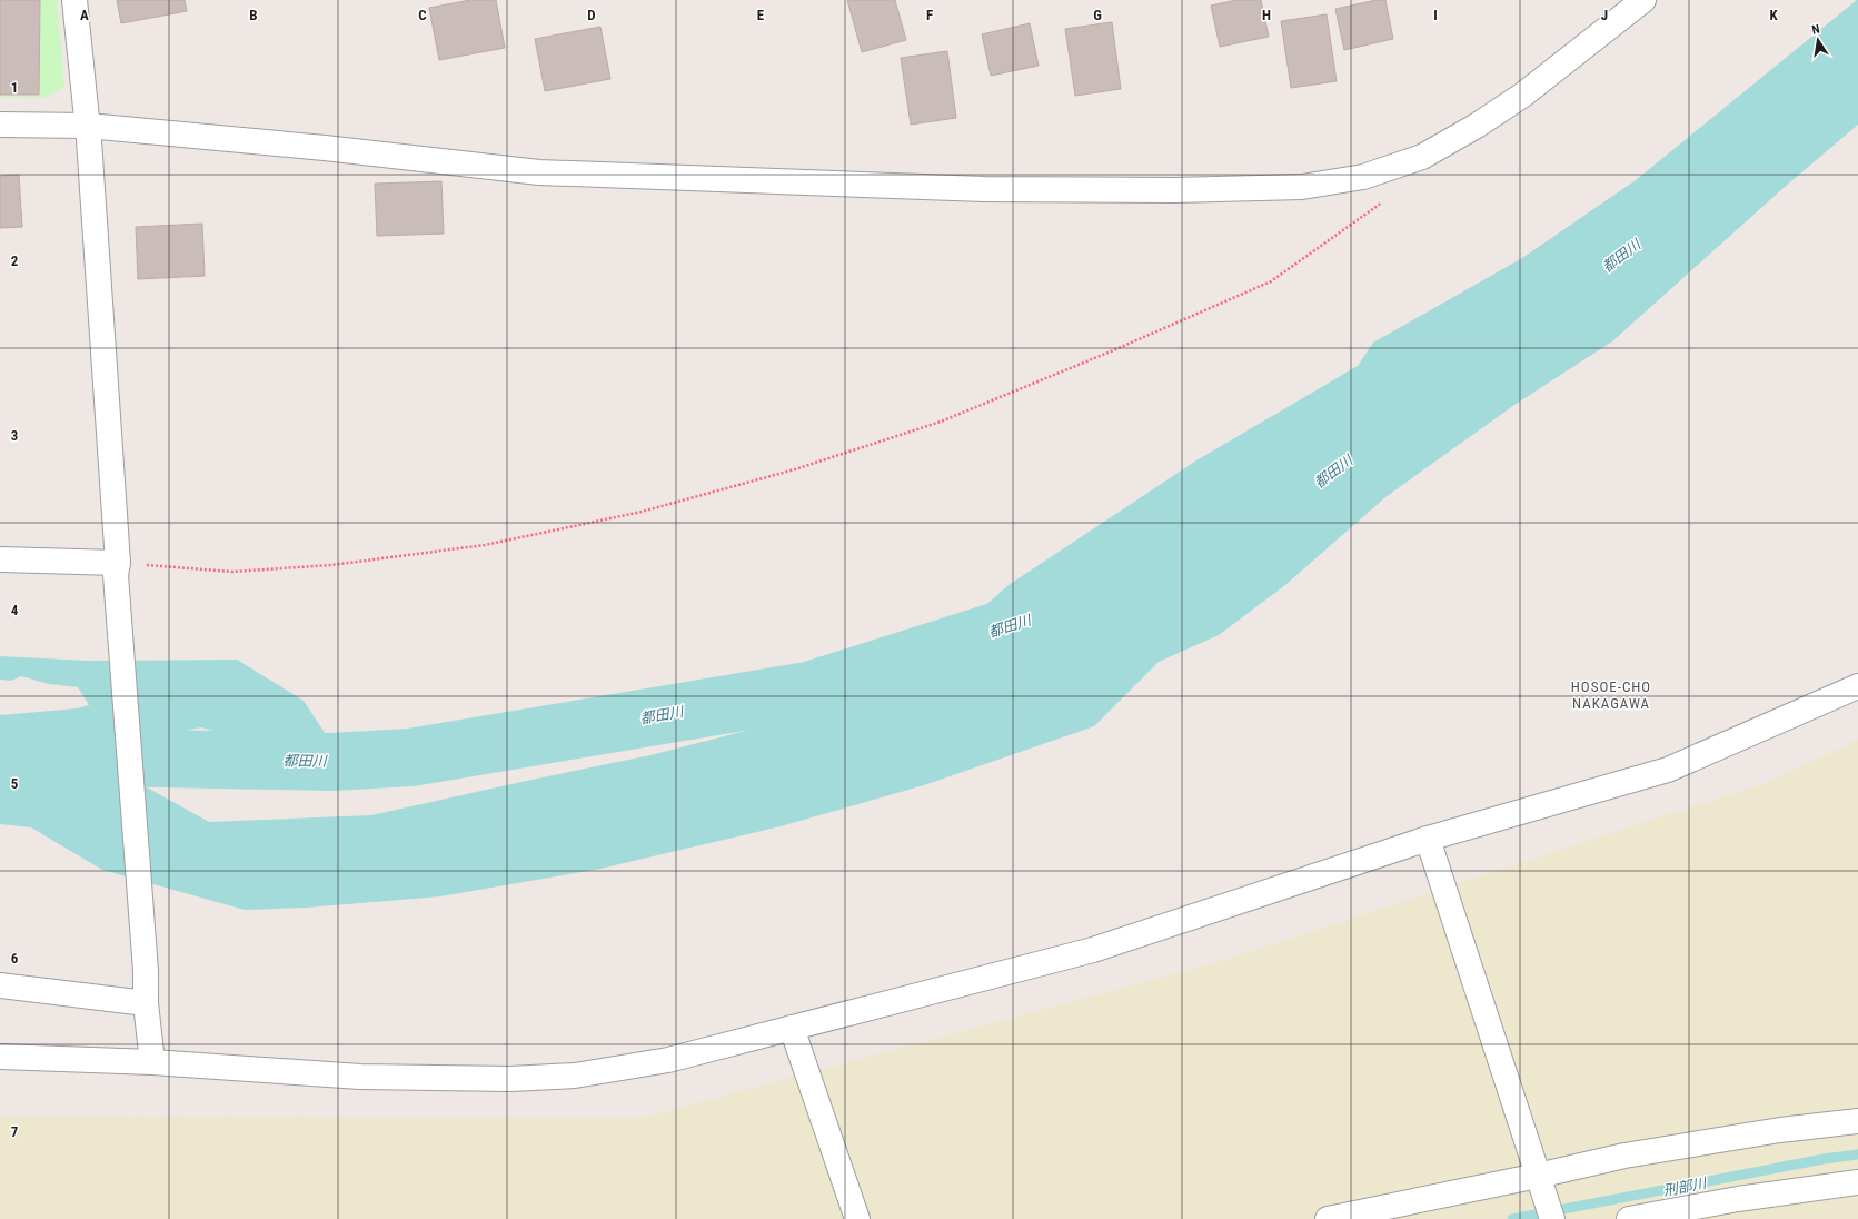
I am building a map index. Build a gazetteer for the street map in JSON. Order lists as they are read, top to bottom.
{
  "districts": ["HOSOE-CHO NAKAGAWA"],
  "water": ["都田川", "刑部川"],
  "north": "top",
  "grid": {
    "columns": [
      "A",
      "B",
      "C",
      "D",
      "E",
      "F",
      "G",
      "H",
      "I",
      "J",
      "K"
    ],
    "rows": [
      "1",
      "2",
      "3",
      "4",
      "5",
      "6",
      "7"
    ]
  }
}
